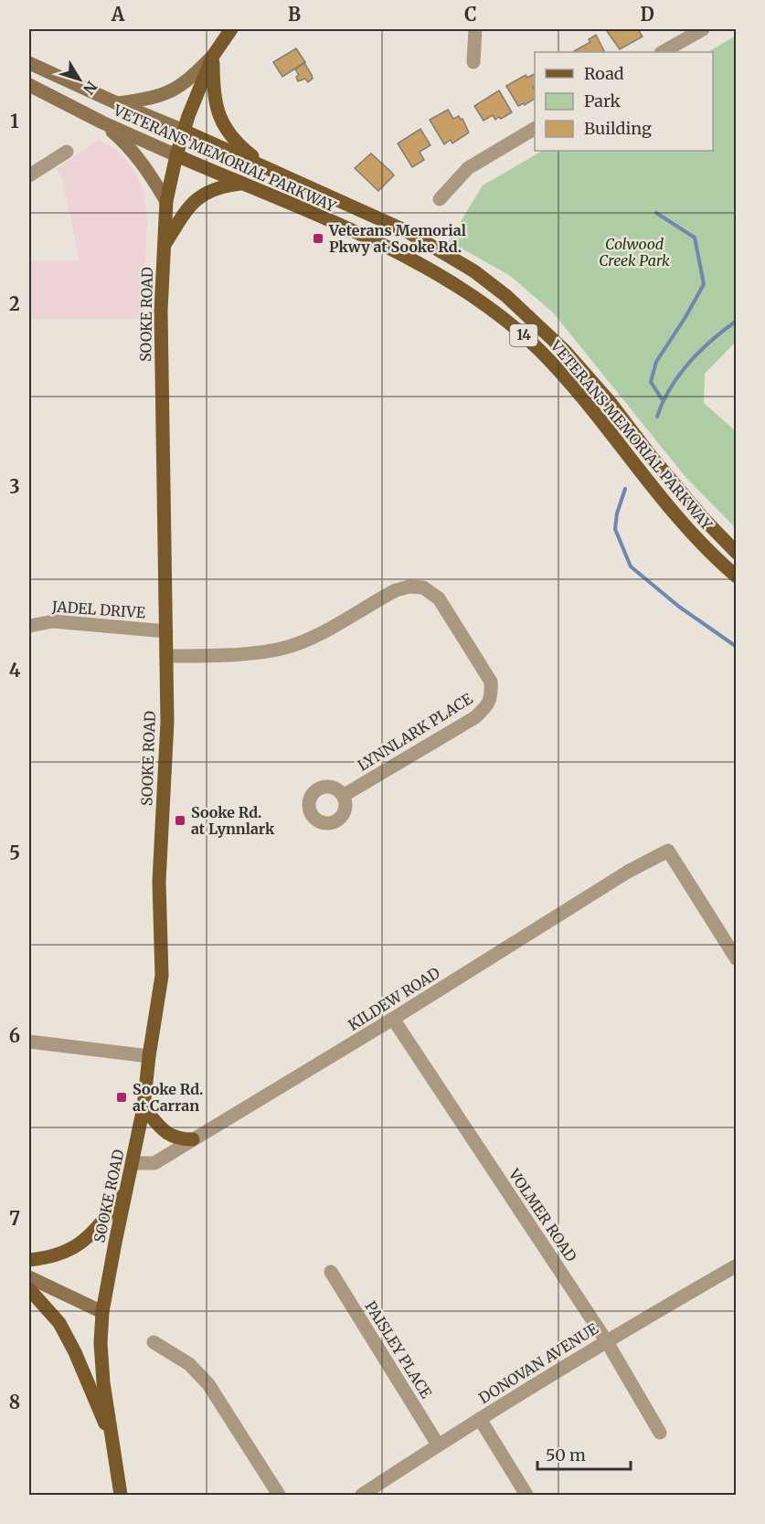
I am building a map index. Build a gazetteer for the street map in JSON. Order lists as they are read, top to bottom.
{
  "streets": {
    "main road": ["VETERANS MEMORIAL PARKWAY", "SOOKE ROAD", "14"],
    "street": [
      "JADEL DRIVE",
      "LYNNLARK PLACE",
      "KILDEW ROAD",
      "VOLMER ROAD",
      "PAISLEY PLACE",
      "DONOVAN AVENUE"
    ]
  },
  "crossings": [
    ["VETERANS MEMORIAL PARKWAY", "SOOKE ROAD"],
    ["SOOKE ROAD", "JADEL DRIVE"],
    ["SOOKE ROAD", "LYNNLARK PLACE"],
    ["SOOKE ROAD", "KILDEW ROAD"],
    ["KILDEW ROAD", "VOLMER ROAD"],
    ["VOLMER ROAD", "DONOVAN AVENUE"],
    ["PAISLEY PLACE", "DONOVAN AVENUE"]
  ],
  "parks": ["Colwood Creek Park"],
  "places": {
    "transit": ["Veterans Memorial Pkwy at Sooke Rd.", "Sooke Rd. at Lynnlark", "Sooke Rd. at Carran"]
  },
  "legend": ["Road", "Park", "Building"],
  "scale_bar": "50 m",
  "north": "bottom right",
  "grid": {
    "columns": [
      "A",
      "B",
      "C",
      "D"
    ],
    "rows": [
      "1",
      "2",
      "3",
      "4",
      "5",
      "6",
      "7",
      "8"
    ]
  }
}
